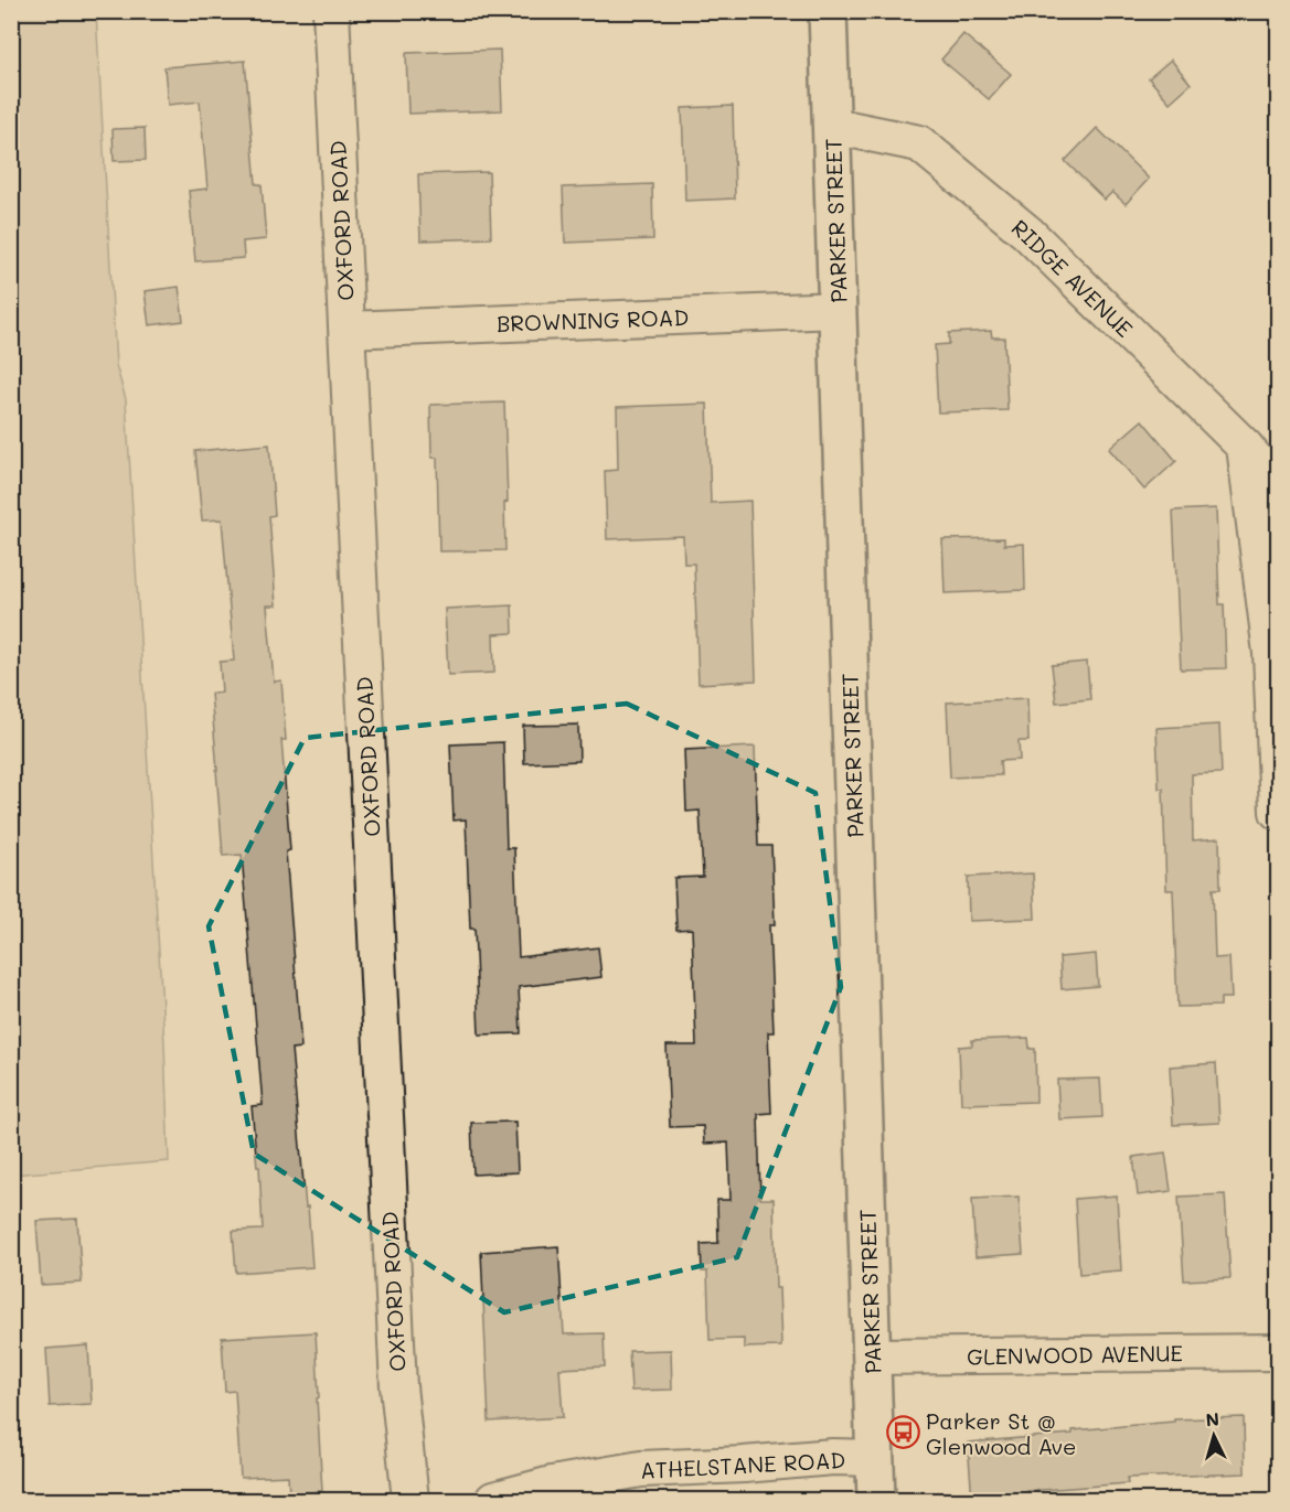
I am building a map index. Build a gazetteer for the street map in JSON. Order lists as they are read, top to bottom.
{
  "streets": {
    "main road": ["PARKER STREET"],
    "street": [
      "OXFORD ROAD",
      "RIDGE AVENUE",
      "BROWNING ROAD",
      "GLENWOOD AVENUE",
      "ATHELSTANE ROAD"
    ]
  },
  "crossings": [
    ["OXFORD ROAD", "BROWNING ROAD"],
    ["PARKER STREET", "RIDGE AVENUE"],
    ["PARKER STREET", "BROWNING ROAD"],
    ["PARKER STREET", "GLENWOOD AVENUE"],
    ["PARKER STREET", "ATHELSTANE ROAD"]
  ],
  "places": {
    "bus stop": ["Parker St @ Glenwood Ave"]
  },
  "north": "top"
}
